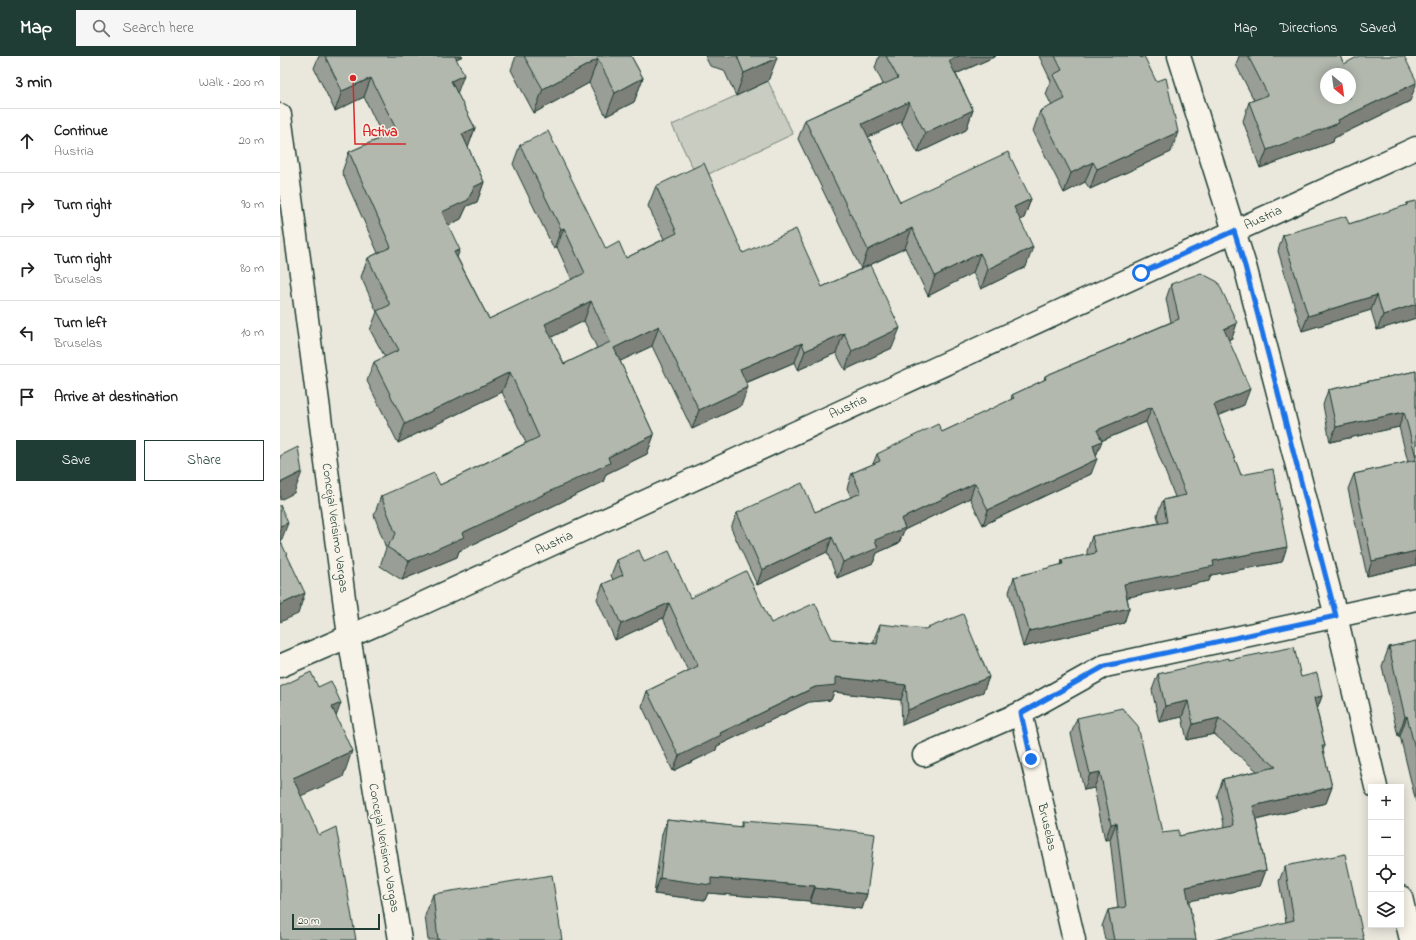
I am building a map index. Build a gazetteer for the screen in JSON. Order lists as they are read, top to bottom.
{
  "streets": {
    "street": ["Austria", "Concejal Verisimo Vargas", "Bruselas"]
  },
  "crossings": [
    ["Austria", "Concejal Verisimo Vargas"]
  ],
  "places": ["Activa"],
  "scale_bar": "20 m",
  "north": "bottom right",
  "page": {
    "header": "Map",
    "search": "Search here",
    "nav": ["Map", "Directions", "Saved"],
    "heading": ["3 min", "Walk · 200 m"],
    "list": [
      ["Continue", "Austria", "20 m"],
      ["Turn right", "90 m"],
      ["Turn right", "Bruselas", "80 m"],
      ["Turn left", "Bruselas", "10 m"],
      "Arrive at destination"
    ],
    "buttons": ["Save", "Share"],
    "map_buttons": ["+", "−"],
    "scale": "20 m"
  }
}
